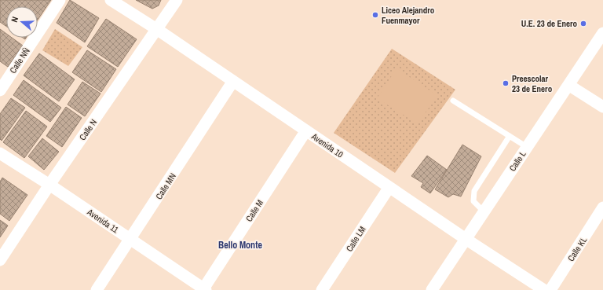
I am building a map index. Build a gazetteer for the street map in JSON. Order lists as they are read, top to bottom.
{
  "streets": {
    "street": [
      "Calle NÑ",
      "Calle N",
      "Avenida 10",
      "Calle L",
      "Calle MN",
      "Calle M",
      "Avenida 11",
      "Calle LM",
      "Calle KL"
    ]
  },
  "crossings": [
    ["Calle N", "Avenida 10"],
    ["Calle N", "Avenida 11"],
    ["Avenida 10", "Calle L"],
    ["Avenida 10", "Calle MN"],
    ["Avenida 10", "Calle M"],
    ["Avenida 10", "Calle LM"],
    ["Calle MN", "Avenida 11"],
    ["Calle M", "Avenida 11"]
  ],
  "districts": ["Bello Monte"],
  "places": ["Liceo Alejandro Fuenmayor", "U.E. 23 de Enero", "Preescolar 23 de Enero"],
  "north": "left"
}
